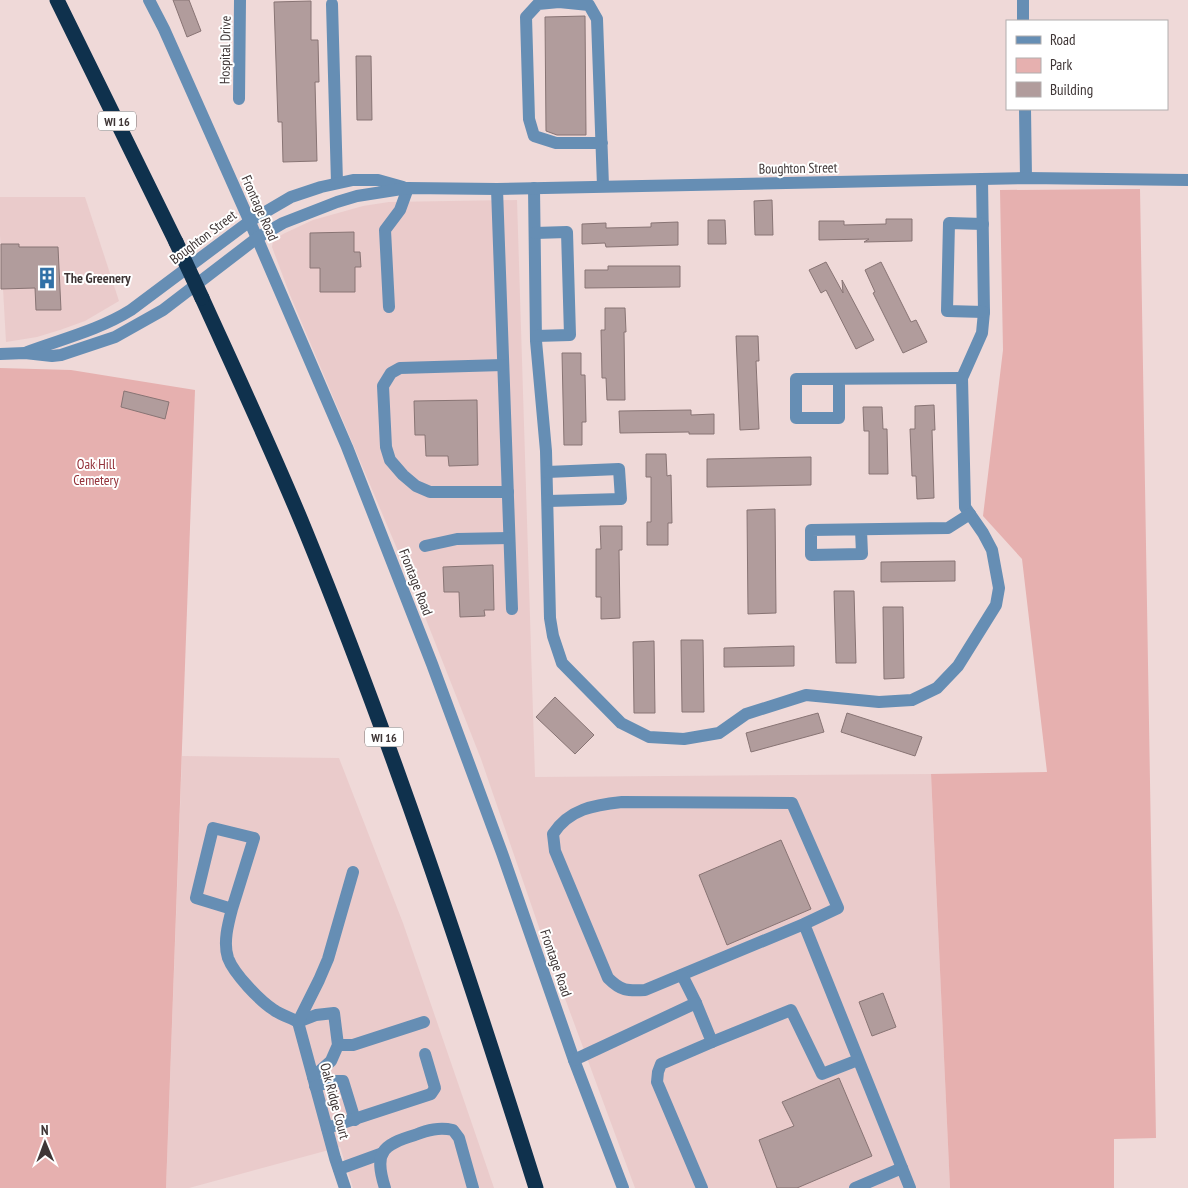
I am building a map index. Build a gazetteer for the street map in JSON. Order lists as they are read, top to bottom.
{
  "streets": {
    "highway": ["WI 16"],
    "street": [
      "Hospital Drive",
      "Boughton Street",
      "Frontage Road",
      "Oak Ridge Court"
    ]
  },
  "crossings": [
    ["Boughton Street", "Frontage Road"]
  ],
  "parks": ["Oak Hill Cemetery"],
  "places": {
    "building": ["The Greenery"]
  },
  "legend": ["Road", "Park", "Building"],
  "north": "top"
}
